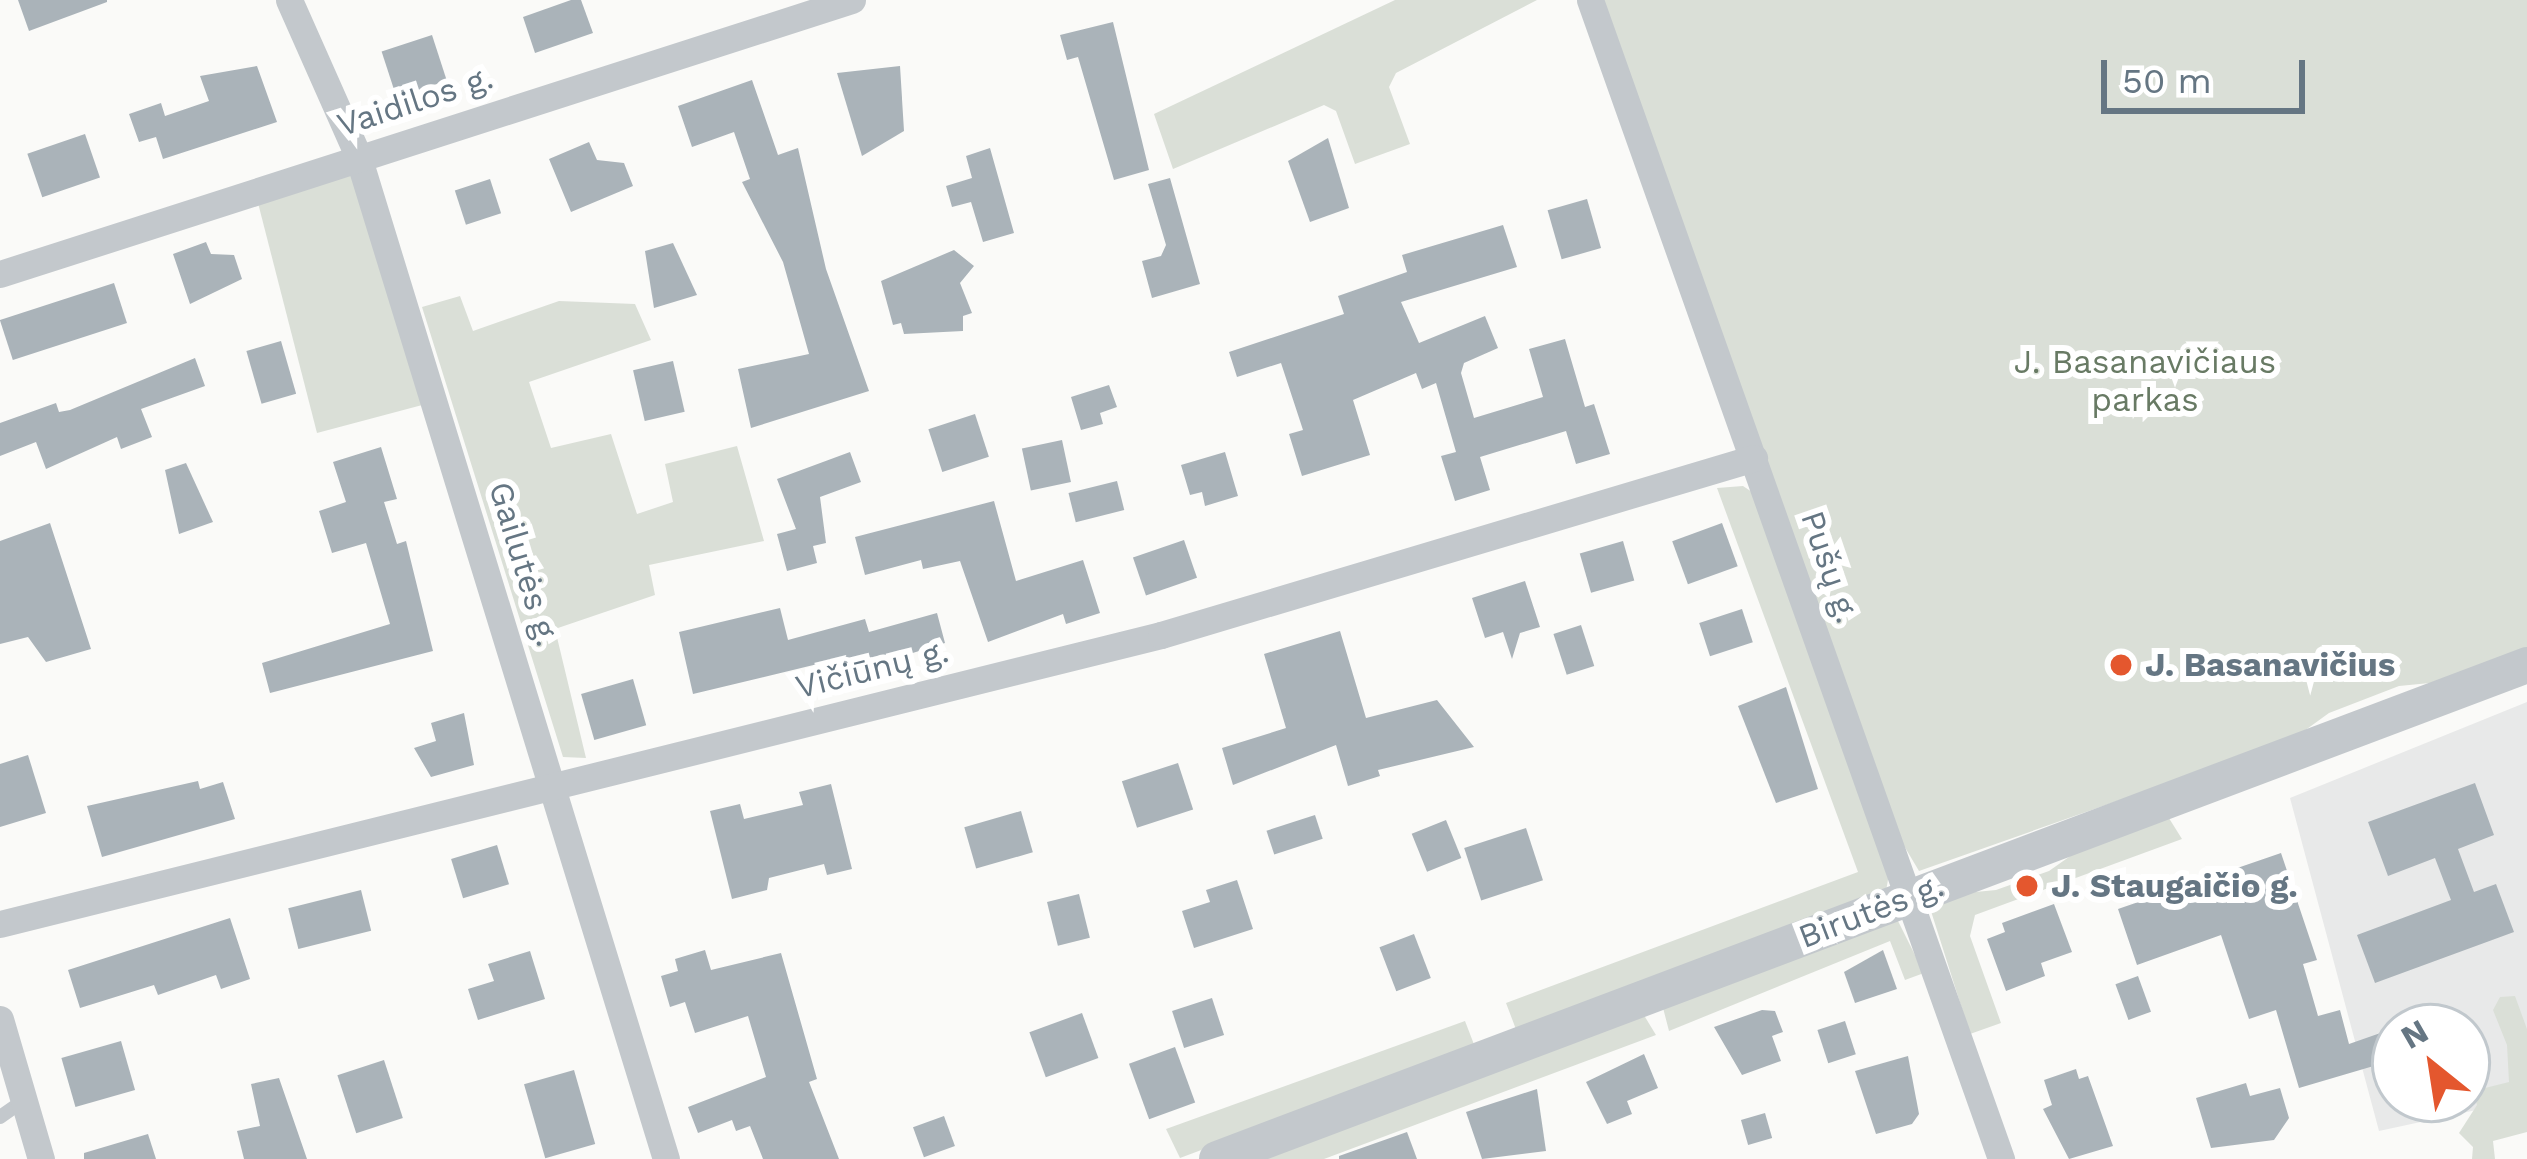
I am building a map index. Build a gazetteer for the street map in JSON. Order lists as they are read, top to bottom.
{
  "streets": {
    "street": [
      "Vaidilos g.",
      "Gailutės g.",
      "Pušų g.",
      "Vičiūnų g.",
      "Birutės g."
    ]
  },
  "crossings": [
    ["Vaidilos g.", "Gailutės g."],
    ["Gailutės g.", "Vičiūnų g."],
    ["Pušų g.", "Vičiūnų g."],
    ["Pušų g.", "Birutės g."]
  ],
  "parks": ["J. Basanavičiaus parkas"],
  "places": ["J. Basanavičius", "J. Staugaičio g."],
  "scale_bar": "50 m",
  "north": "top left"
}
